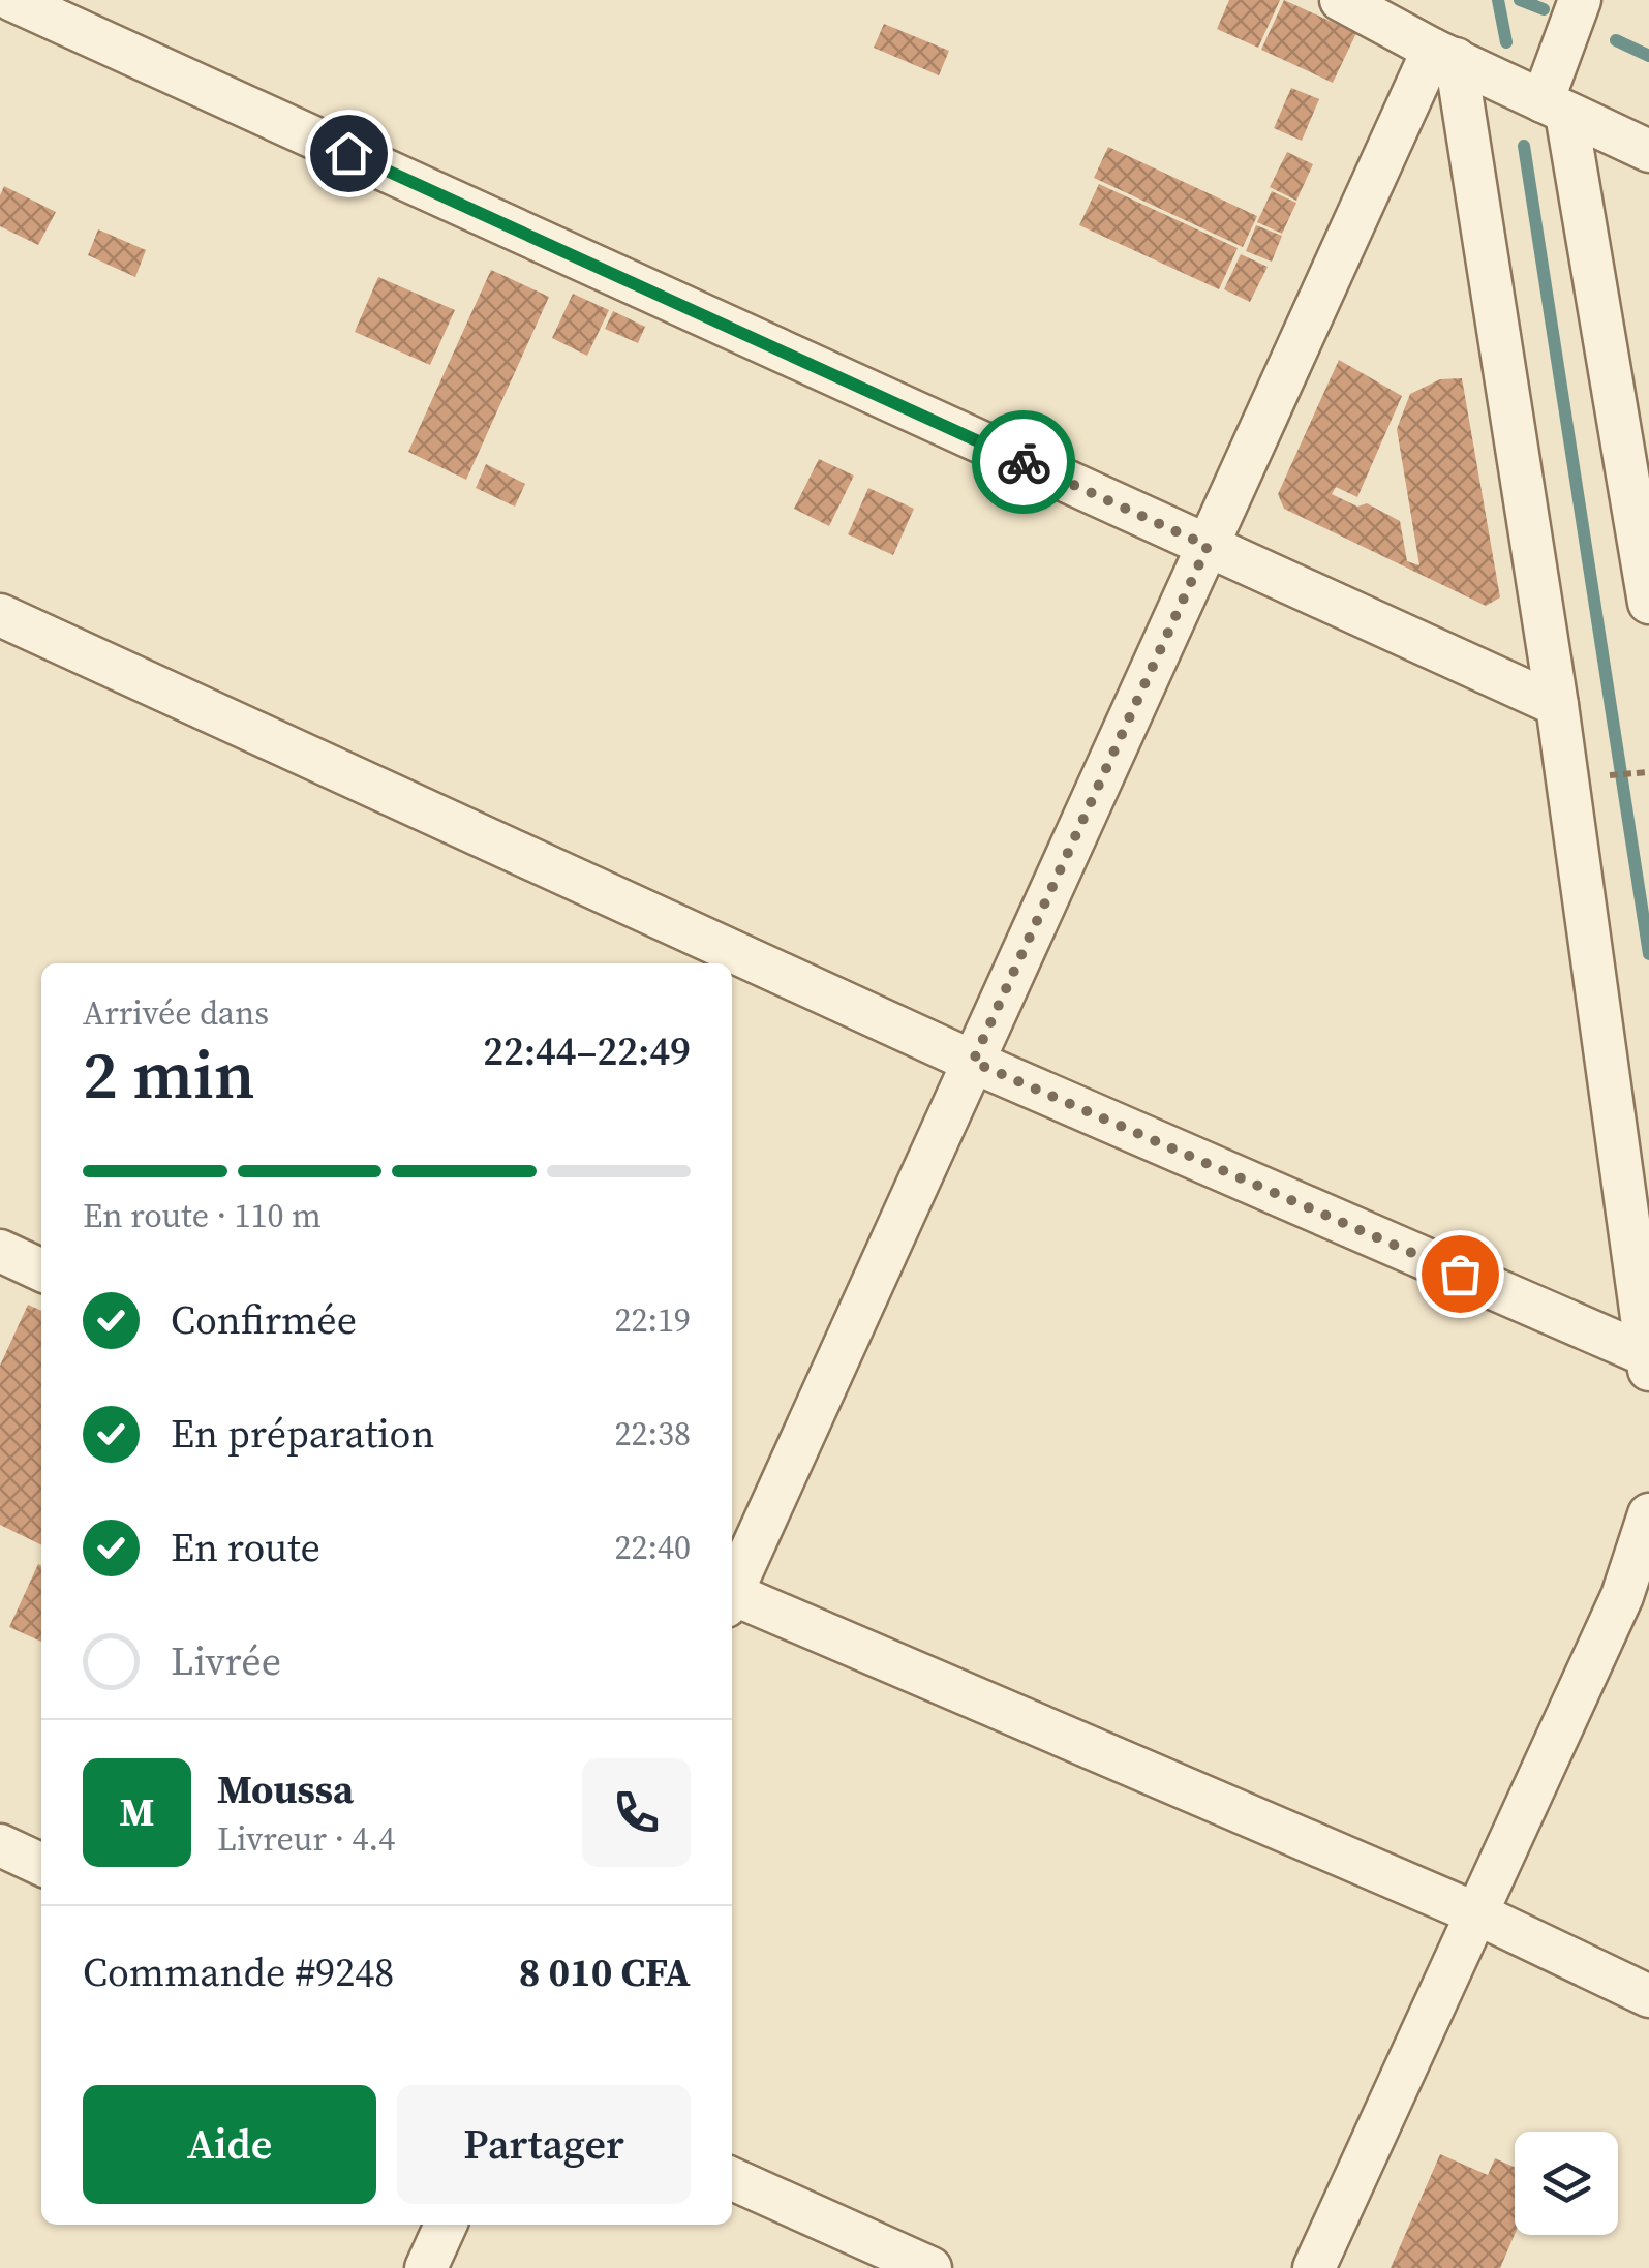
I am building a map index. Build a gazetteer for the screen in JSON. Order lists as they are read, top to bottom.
{
  "page": {
    "heading": ["2 min", "Arrivée dans", "22:44–22:49"],
    "panel": [
      "Moussa",
      "Livreur · 4.4",
      "Commande #9248",
      "8 010 CFA"
    ],
    "bar": "En route · 110 m",
    "list": [
      ["Confirmée", "22:19"],
      ["En préparation", "22:38"],
      ["En route", "22:40"],
      "Livrée"
    ],
    "round": "M",
    "buttons": ["Aide", "Partager"]
  }
}
